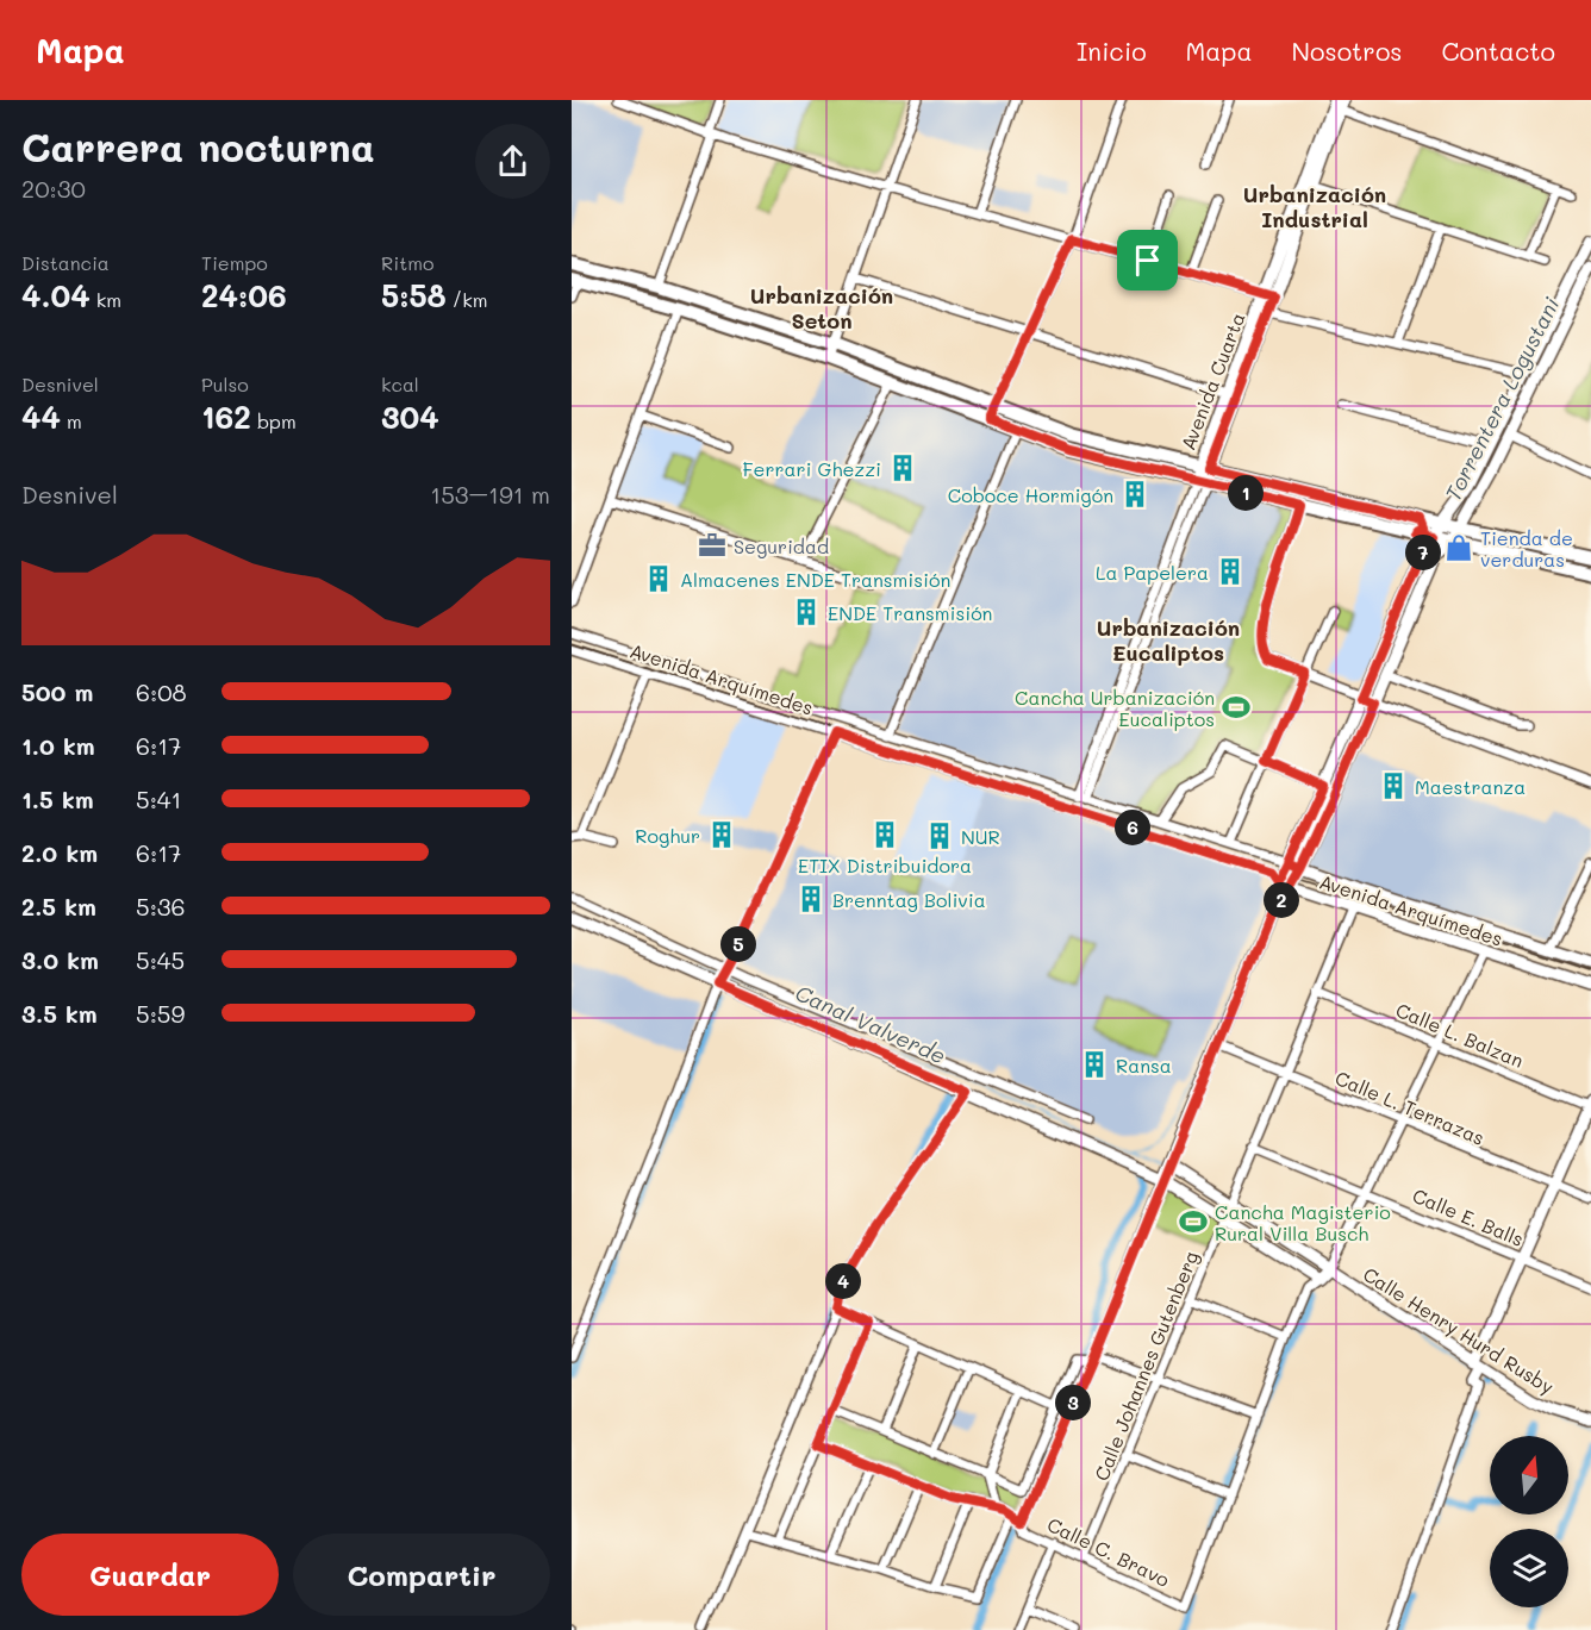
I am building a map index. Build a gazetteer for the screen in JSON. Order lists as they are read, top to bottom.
{
  "streets": {
    "street": [
      "Avenida Cuarta",
      "Avenida Arquímedes",
      "Calle L. Balzan",
      "Calle L. Terrazas",
      "Calle E. Balls",
      "Calle Henry Hurd Rusby",
      "Calle Johannes Gutenberg",
      "Calle C. Bravo"
    ]
  },
  "crossings": [
    ["Avenida Cuarta", "Avenida Arquímedes"],
    ["Avenida Arquímedes", "Calle Johannes Gutenberg"],
    ["Calle L. Balzan", "Calle Johannes Gutenberg"],
    ["Calle L. Terrazas", "Calle Johannes Gutenberg"],
    ["Calle E. Balls", "Calle Johannes Gutenberg"],
    ["Calle Henry Hurd Rusby", "Calle Johannes Gutenberg"],
    ["Calle Johannes Gutenberg", "Calle C. Bravo"]
  ],
  "districts": ["Urbanización Industrial", "Urbanización Seton", "Urbanización Eucaliptos"],
  "water": ["Torrentera Logustani", "Canal Valverde"],
  "places": {
    "building": [
      "Ferrari Ghezzi",
      "Coboce Hormigón",
      "La Papelera",
      "Almacenes ENDE Transmisión",
      "ENDE Transmisión",
      "Maestranza",
      "Roghur",
      "ETIX Distribuidora",
      "NUR",
      "Brenntag Bolivia",
      "Ransa"
    ],
    "office": ["Seguridad"],
    "shop": ["Tienda de verduras"],
    "sports": ["Cancha Urbanización Eucaliptos", "Cancha Magisterio Rural Villa Busch"]
  },
  "north": "top",
  "page": {
    "header": "Mapa",
    "nav": [
      "Inicio",
      "Mapa",
      "Nosotros",
      "Contacto"
    ],
    "heading": ["Carrera nocturna", "20:30"],
    "stats": [
      ["Distancia", "4.04 km"],
      ["Tiempo", "24:06"],
      ["Ritmo", "5:58 /km"],
      ["Desnivel", "44 m"],
      ["Pulso", "162 bpm"],
      ["kcal", "304"]
    ],
    "chart": ["Desnivel", "153–191 m"],
    "pins": [
      "1",
      "7",
      "6",
      "2",
      "5",
      "4",
      "3"
    ],
    "list": [
      {
        "name": "500 m",
        "note": "6:08"
      },
      {
        "name": "1.0 km",
        "note": "6:17"
      },
      {
        "name": "1.5 km",
        "note": "5:41"
      },
      {
        "name": "2.0 km",
        "note": "6:17"
      },
      {
        "name": "2.5 km",
        "note": "5:36"
      },
      {
        "name": "3.0 km",
        "note": "5:45"
      },
      {
        "name": "3.5 km",
        "note": "5:59"
      }
    ],
    "buttons": ["Guardar", "Compartir"]
  }
}
